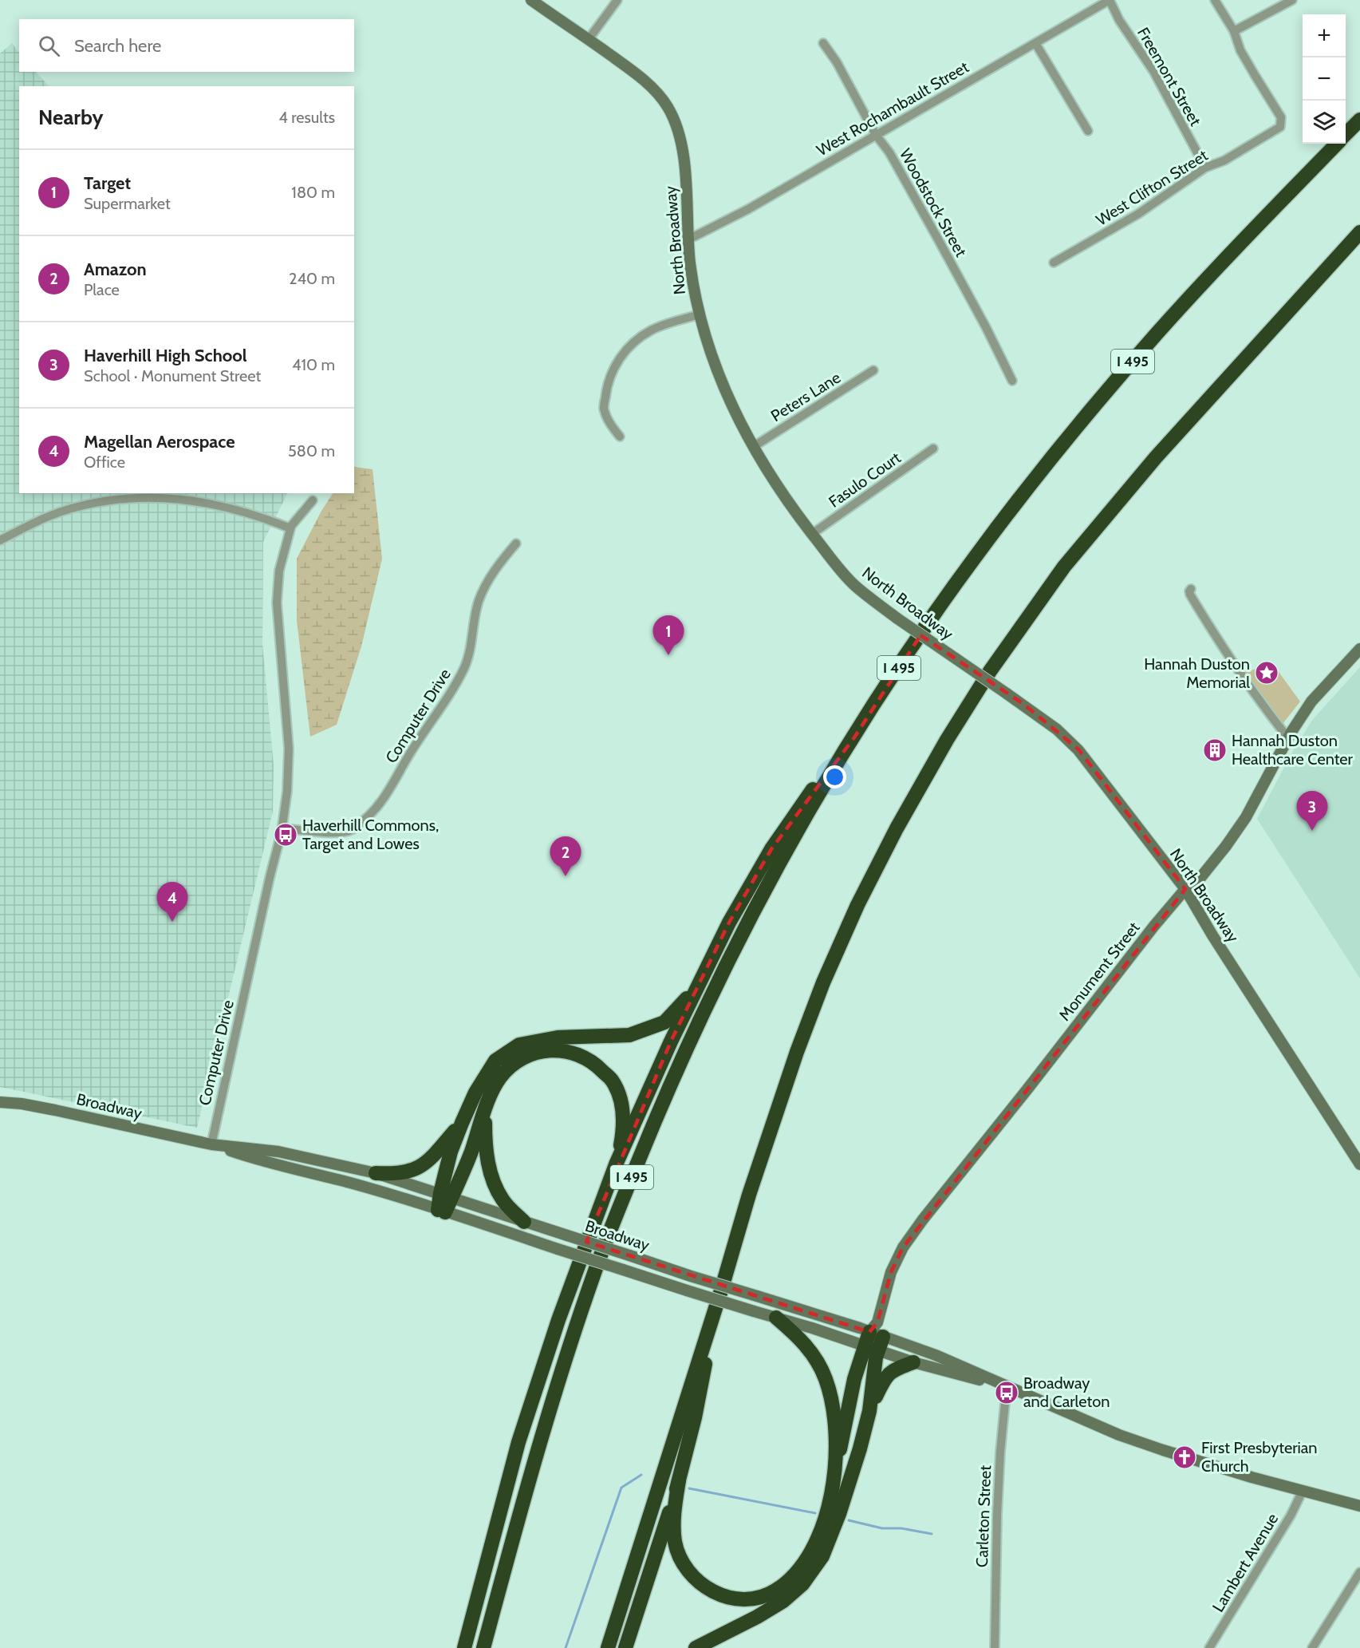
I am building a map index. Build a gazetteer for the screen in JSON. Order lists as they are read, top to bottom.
{
  "streets": {
    "highway": ["I 495"],
    "main road": ["North Broadway", "Monument Street", "Broadway"],
    "street": [
      "Freemont Street",
      "West Rochambault Street",
      "West Clifton Street",
      "Woodstock Street",
      "Peters Lane",
      "Fasulo Court",
      "Computer Drive",
      "Carleton Street",
      "Lambert Avenue"
    ]
  },
  "crossings": [
    ["Freemont Street", "West Rochambault Street"],
    ["Freemont Street", "West Clifton Street"],
    ["West Rochambault Street", "Woodstock Street"],
    ["West Rochambault Street", "North Broadway"],
    ["North Broadway", "Peters Lane"],
    ["North Broadway", "Fasulo Court"],
    ["North Broadway", "Monument Street"],
    ["Computer Drive", "Broadway"],
    ["Monument Street", "Broadway"],
    ["Broadway", "Carleton Street"],
    ["Broadway", "Lambert Avenue"]
  ],
  "places": {
    "place": ["Hannah Duston Memorial"],
    "building": ["Hannah Duston Healthcare Center"],
    "bus stop": ["Haverhill Commons, Target and Lowes", "Broadway and Carleton"],
    "church": ["First Presbyterian Church"]
  },
  "page": {
    "map_buttons": ["+", "−"],
    "search": "Search here",
    "heading": ["Nearby", "4 results"],
    "list": [
      {
        "mark": "1",
        "name": "Target",
        "note": "Supermarket",
        "value": "180 m"
      },
      {
        "mark": "2",
        "name": "Amazon",
        "note": "Place",
        "value": "240 m"
      },
      {
        "mark": "3",
        "name": "Haverhill High School",
        "note": "School · Monument Street",
        "value": "410 m"
      },
      {
        "mark": "4",
        "name": "Magellan Aerospace",
        "note": "Office",
        "value": "580 m"
      }
    ],
    "pins": [
      "1",
      "3",
      "2",
      "4"
    ]
  }
}
